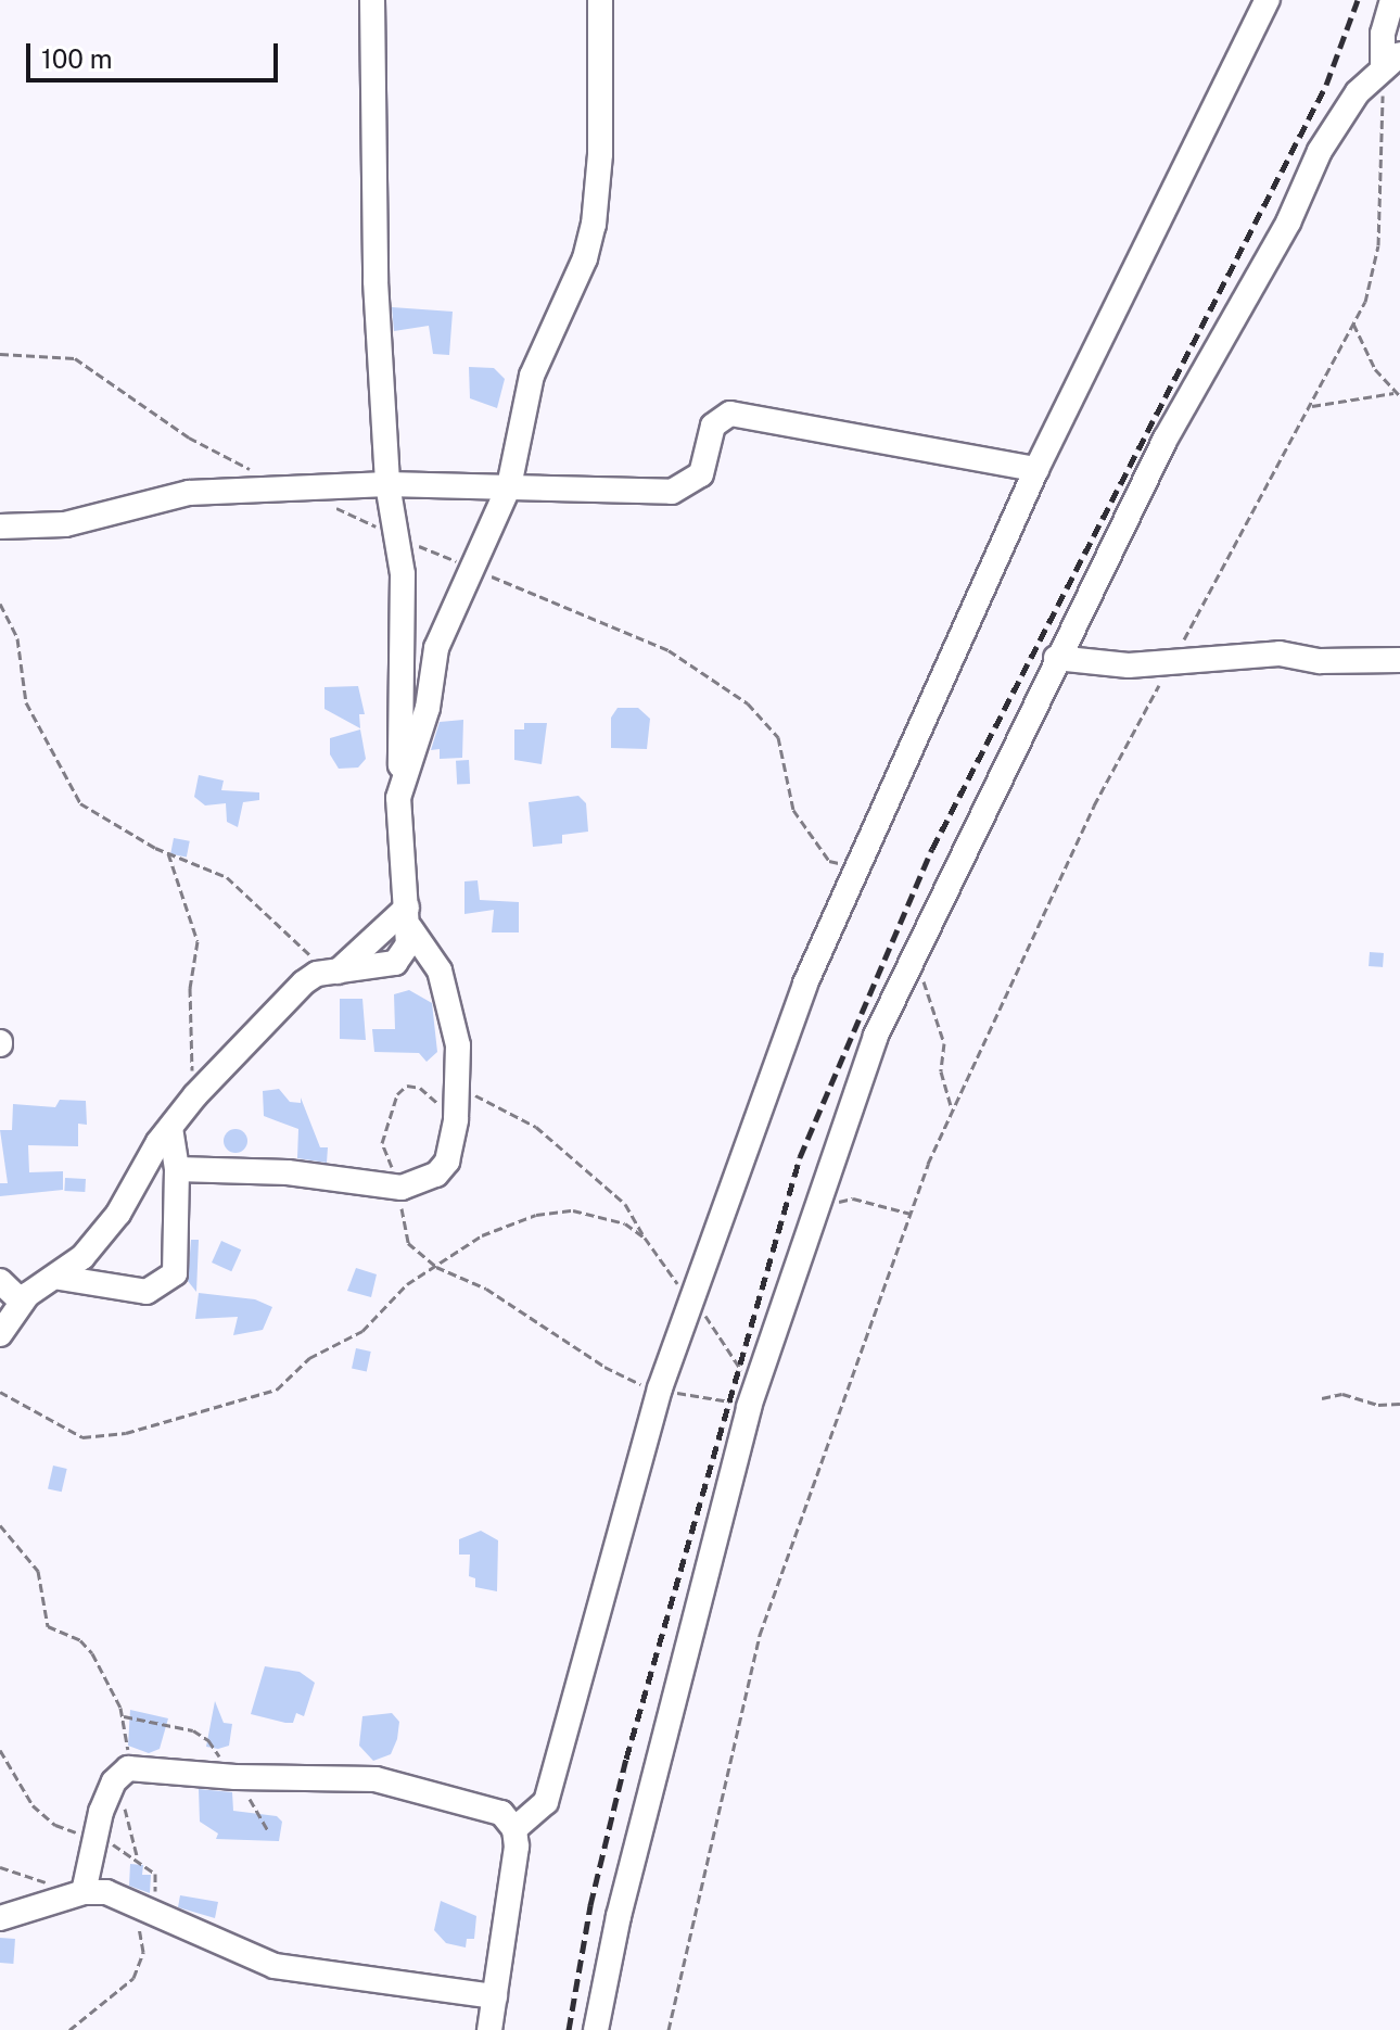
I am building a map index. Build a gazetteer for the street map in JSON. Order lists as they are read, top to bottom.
{
  "scale_bar": "100 m"
}
